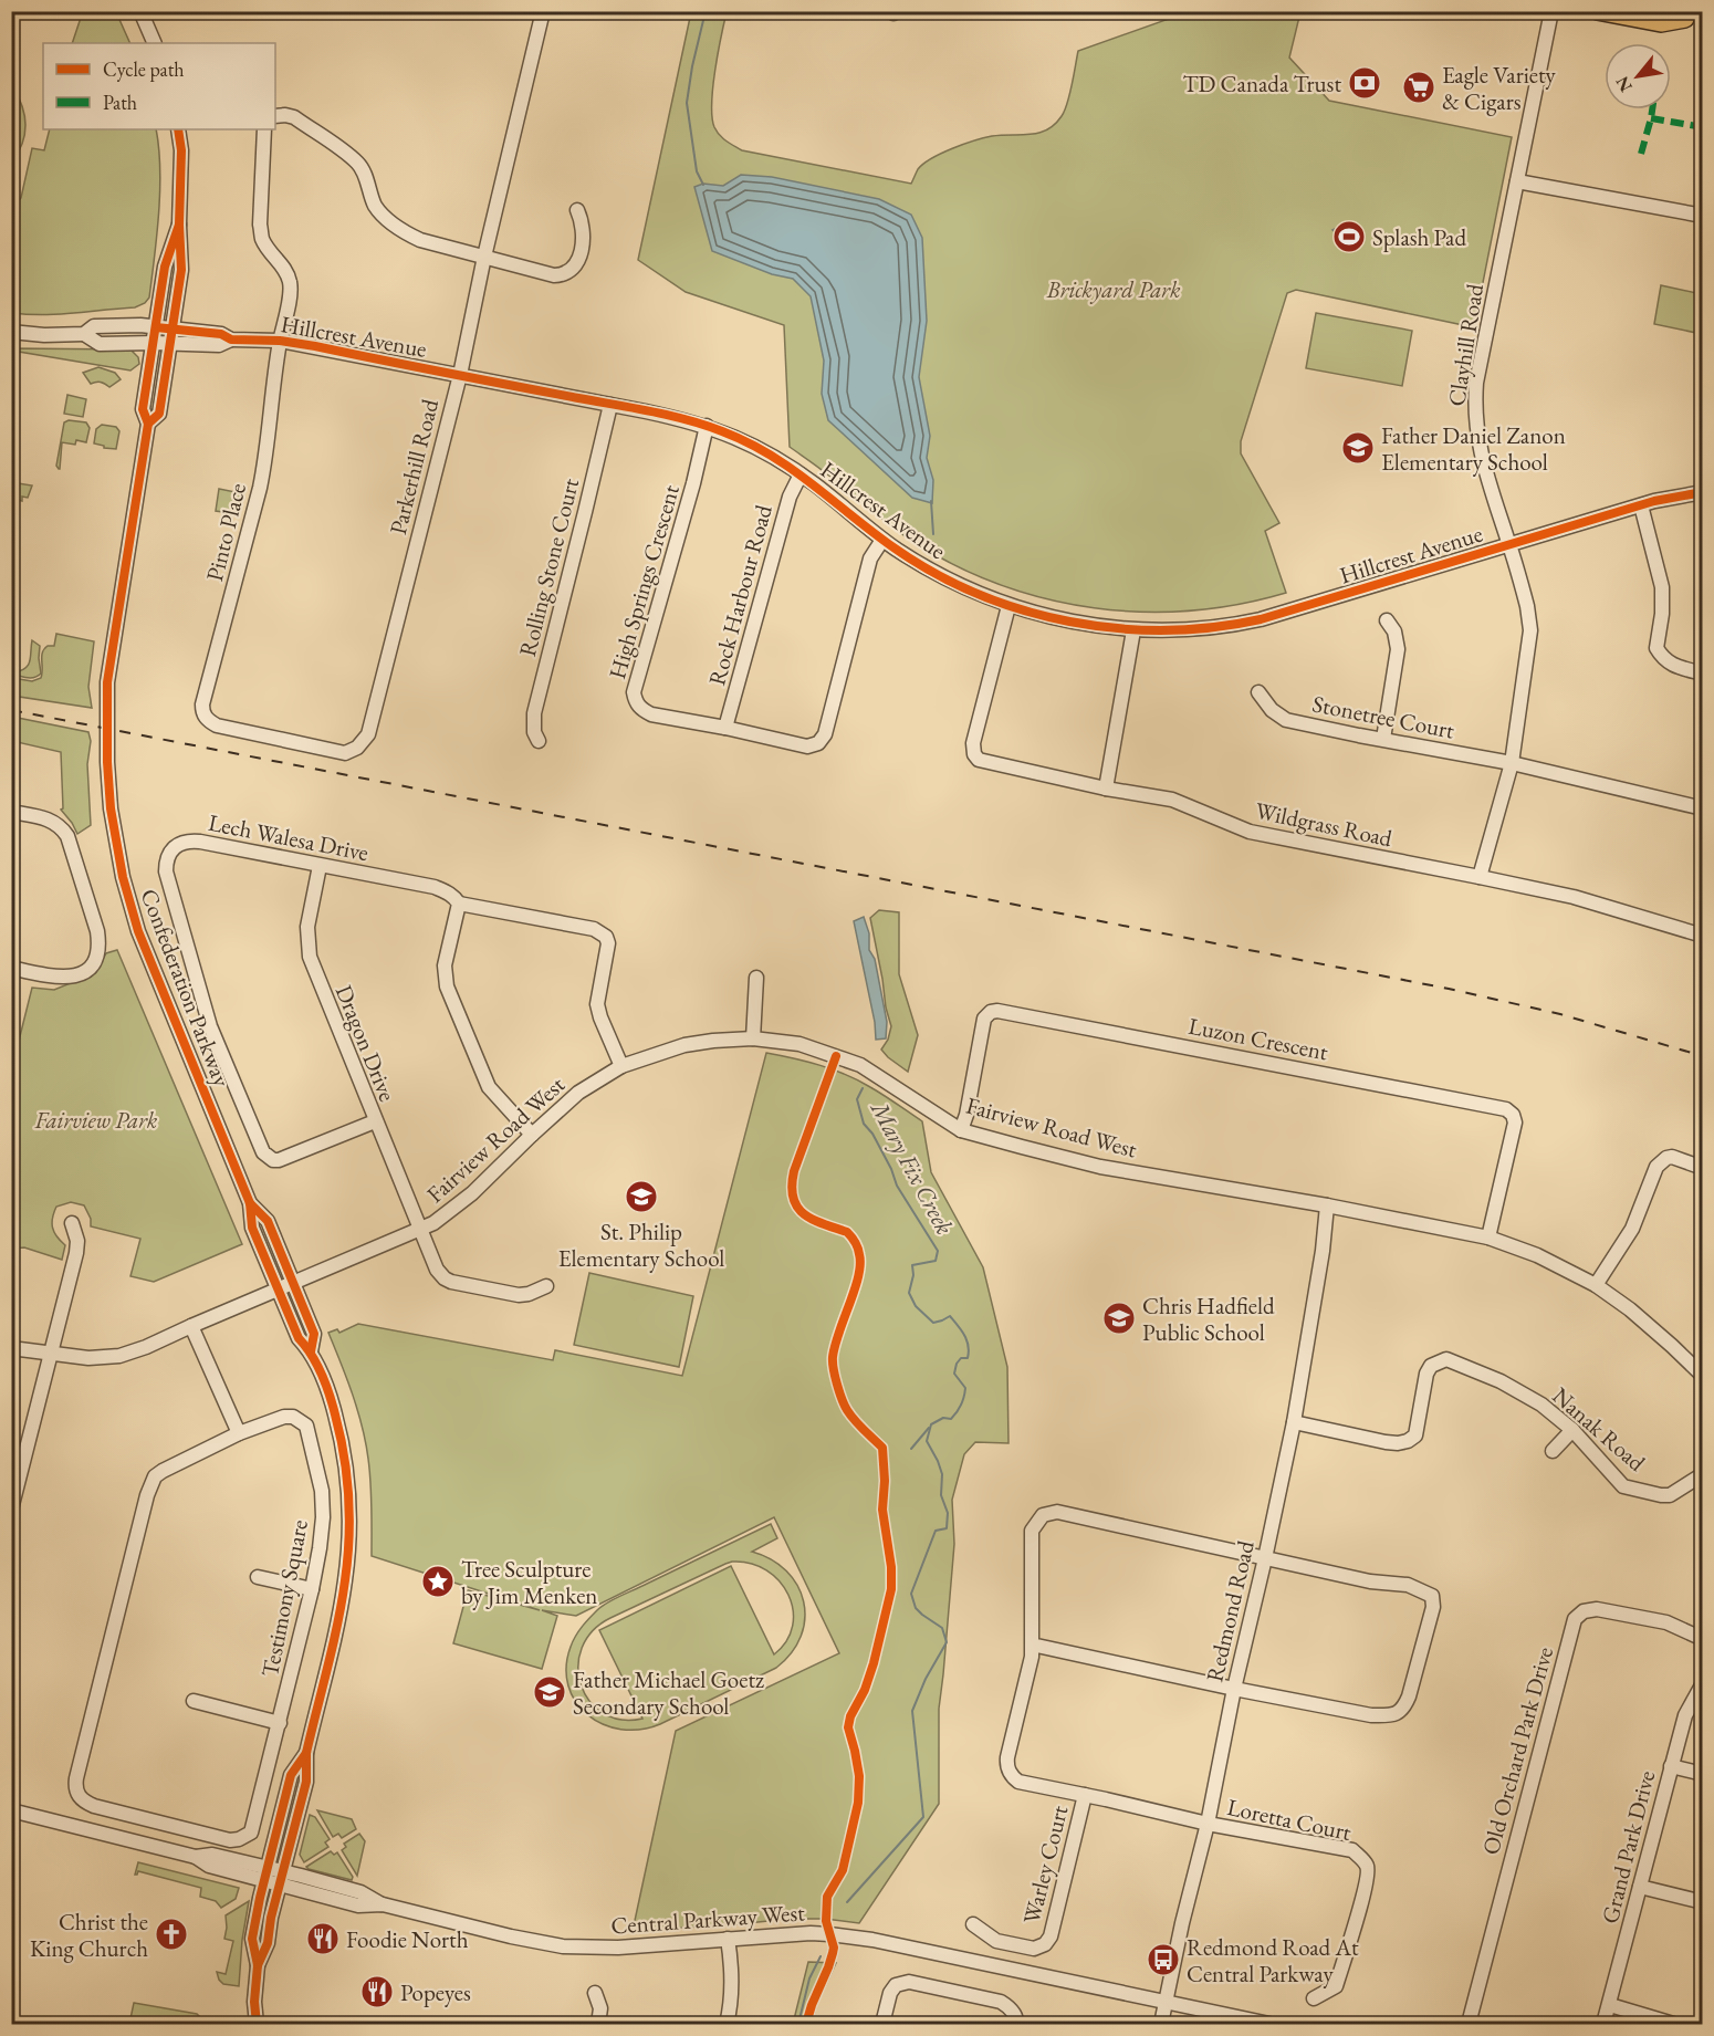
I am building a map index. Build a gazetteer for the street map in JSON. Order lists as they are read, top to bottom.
{
  "streets": {
    "street": [
      "Hillcrest Avenue",
      "Clayhill Road",
      "Parkerhill Road",
      "Pinto Place",
      "Rolling Stone Court",
      "High Springs Crescent",
      "Rock Harbour Road",
      "Stonetree Court",
      "Wildgrass Road",
      "Lech Walesa Drive",
      "Confederation Parkway",
      "Luzon Crescent",
      "Dragon Drive",
      "Fairview Road West",
      "Nanak Road",
      "Testimony Square",
      "Redmond Road",
      "Old Orchard Park Drive",
      "Loretta Court",
      "Grand Park Drive",
      "Warley Court",
      "Central Parkway West"
    ]
  },
  "crossings": [
    ["Hillcrest Avenue", "Clayhill Road"],
    ["Hillcrest Avenue", "Parkerhill Road"],
    ["Hillcrest Avenue", "Pinto Place"],
    ["Hillcrest Avenue", "Rolling Stone Court"],
    ["Hillcrest Avenue", "High Springs Crescent"],
    ["Hillcrest Avenue", "Rock Harbour Road"],
    ["Hillcrest Avenue", "Wildgrass Road"],
    ["Hillcrest Avenue", "Confederation Parkway"],
    ["Clayhill Road", "Stonetree Court"],
    ["Clayhill Road", "Wildgrass Road"],
    ["Parkerhill Road", "Pinto Place"],
    ["High Springs Crescent", "Rock Harbour Road"],
    ["Lech Walesa Drive", "Dragon Drive"],
    ["Confederation Parkway", "Fairview Road West"],
    ["Confederation Parkway", "Central Parkway West"],
    ["Luzon Crescent", "Fairview Road West"],
    ["Dragon Drive", "Fairview Road West"],
    ["Fairview Road West", "Redmond Road"],
    ["Nanak Road", "Redmond Road"],
    ["Redmond Road", "Loretta Court"],
    ["Redmond Road", "Central Parkway West"]
  ],
  "water": ["Mary Fix Creek"],
  "parks": ["Brickyard Park", "Fairview Park"],
  "places": {
    "bank": ["TD Canada Trust"],
    "supermarket": ["Eagle Variety & Cigars"],
    "sports": ["Splash Pad"],
    "school or university": [
      "Father Daniel Zanon Elementary School",
      "St. Philip Elementary School",
      "Chris Hadfield Public School",
      "Father Michael Goetz Secondary School"
    ],
    "place": ["Tree Sculpture by Jim Menken"],
    "church": ["Christ the King Church"],
    "restaurant": ["Foodie North", "Popeyes"],
    "bus stop": ["Redmond Road At Central Parkway"]
  },
  "legend": ["Cycle path", "Path"],
  "north": "bottom left"
}
